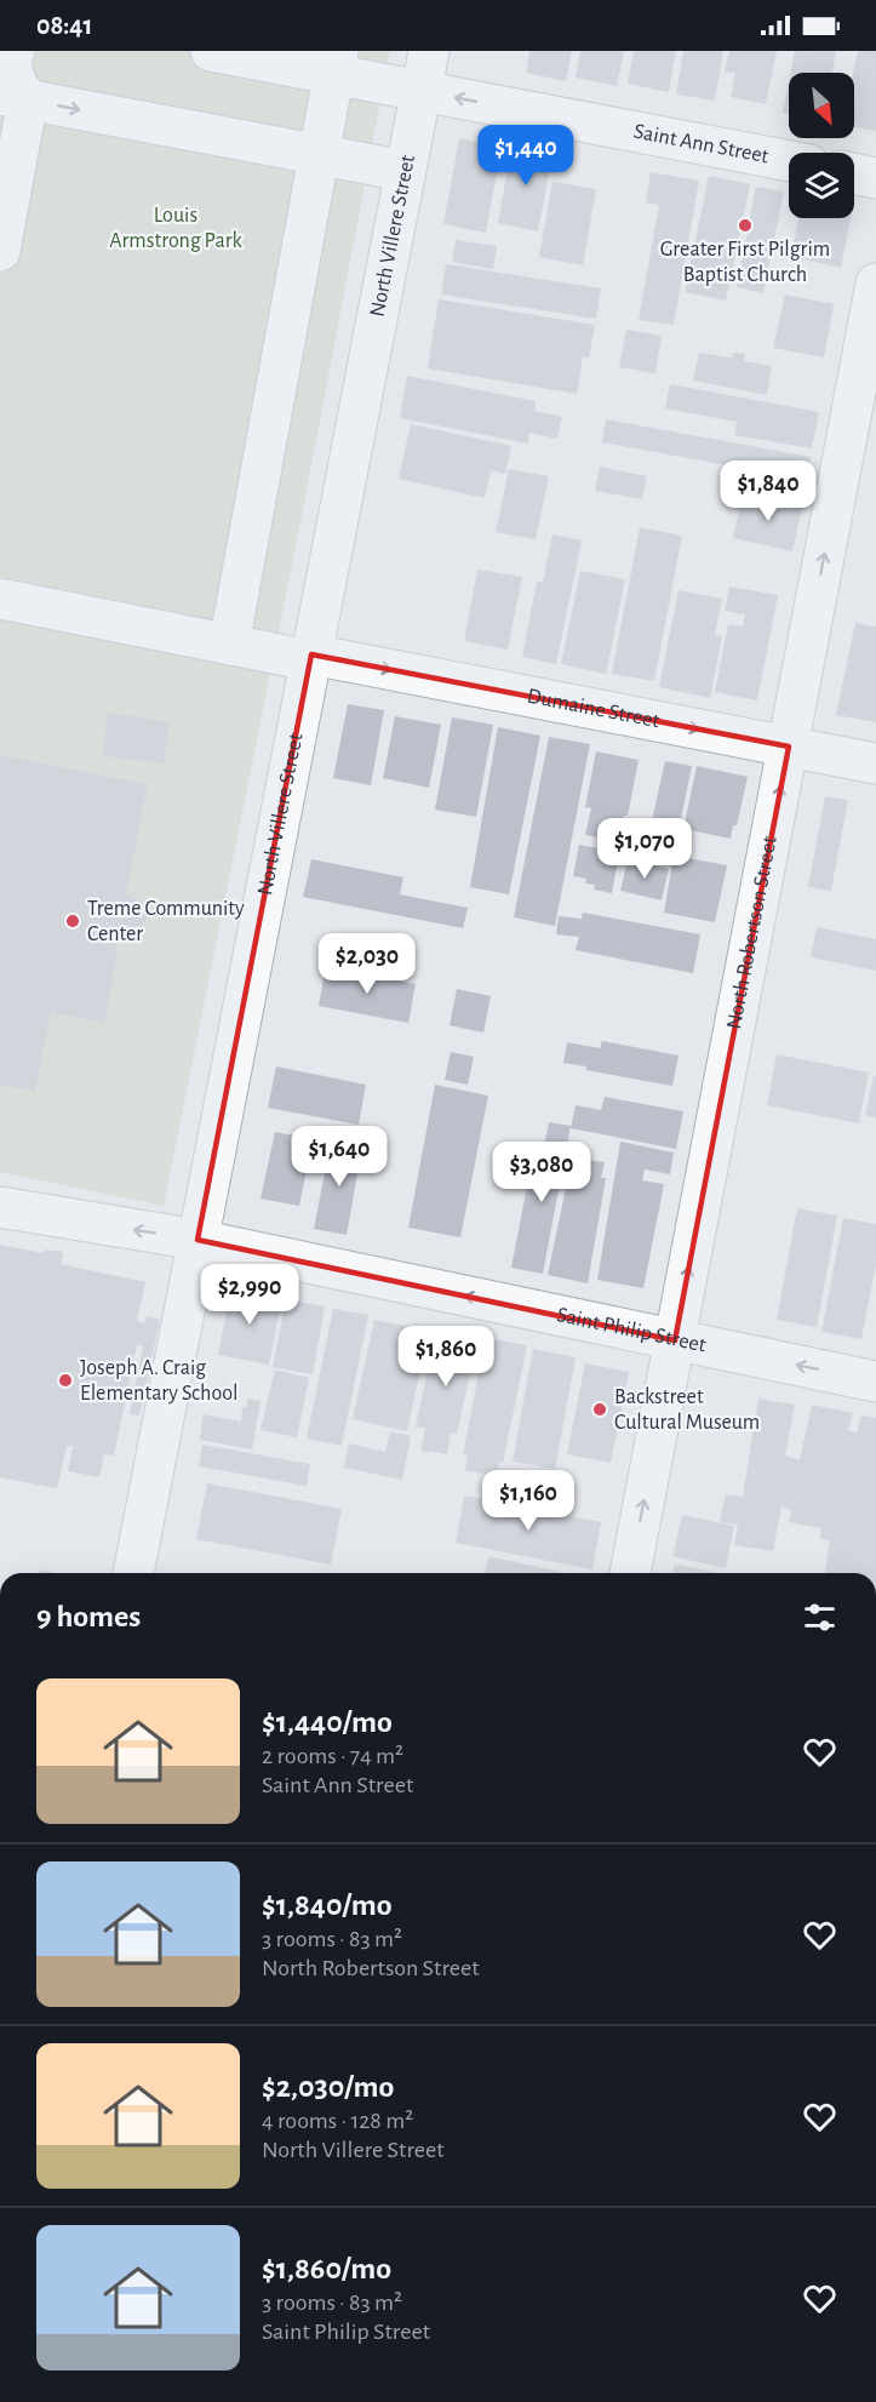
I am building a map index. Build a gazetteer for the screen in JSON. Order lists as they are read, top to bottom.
{
  "streets": {
    "street": [
      "Saint Ann Street",
      "North Villere Street",
      "Dumaine Street",
      "North Robertson Street",
      "Saint Philip Street"
    ]
  },
  "crossings": [
    ["Saint Ann Street", "North Villere Street"],
    ["North Villere Street", "Dumaine Street"],
    ["North Villere Street", "Saint Philip Street"],
    ["Dumaine Street", "North Robertson Street"],
    ["North Robertson Street", "Saint Philip Street"]
  ],
  "one_way": [
    "Saint Ann Street",
    "Dumaine Street",
    "North Robertson Street",
    "Saint Philip Street"
  ],
  "parks": ["Louis Armstrong Park"],
  "places": [
    "Greater First Pilgrim Baptist Church",
    "Treme Community Center",
    "Joseph A. Craig Elementary School",
    "Backstreet Cultural Museum"
  ],
  "north": "bottom right",
  "page": {
    "status": "08:41",
    "price": [
      "$1,440",
      "$1,840",
      "$1,070",
      "$2,030",
      "$1,640",
      "$3,080",
      "$2,990",
      "$1,860",
      "$1,160"
    ],
    "heading": "9 homes",
    "list": [
      {
        "name": "$1,440/mo",
        "note": "2 rooms · 74 m² · Saint Ann Street"
      },
      {
        "name": "$1,840/mo",
        "note": "3 rooms · 83 m² · North Robertson Street"
      },
      {
        "name": "$2,030/mo",
        "note": "4 rooms · 128 m² · North Villere Street"
      },
      {
        "name": "$1,860/mo",
        "note": "3 rooms · 83 m² · Saint Philip Street"
      }
    ]
  }
}
